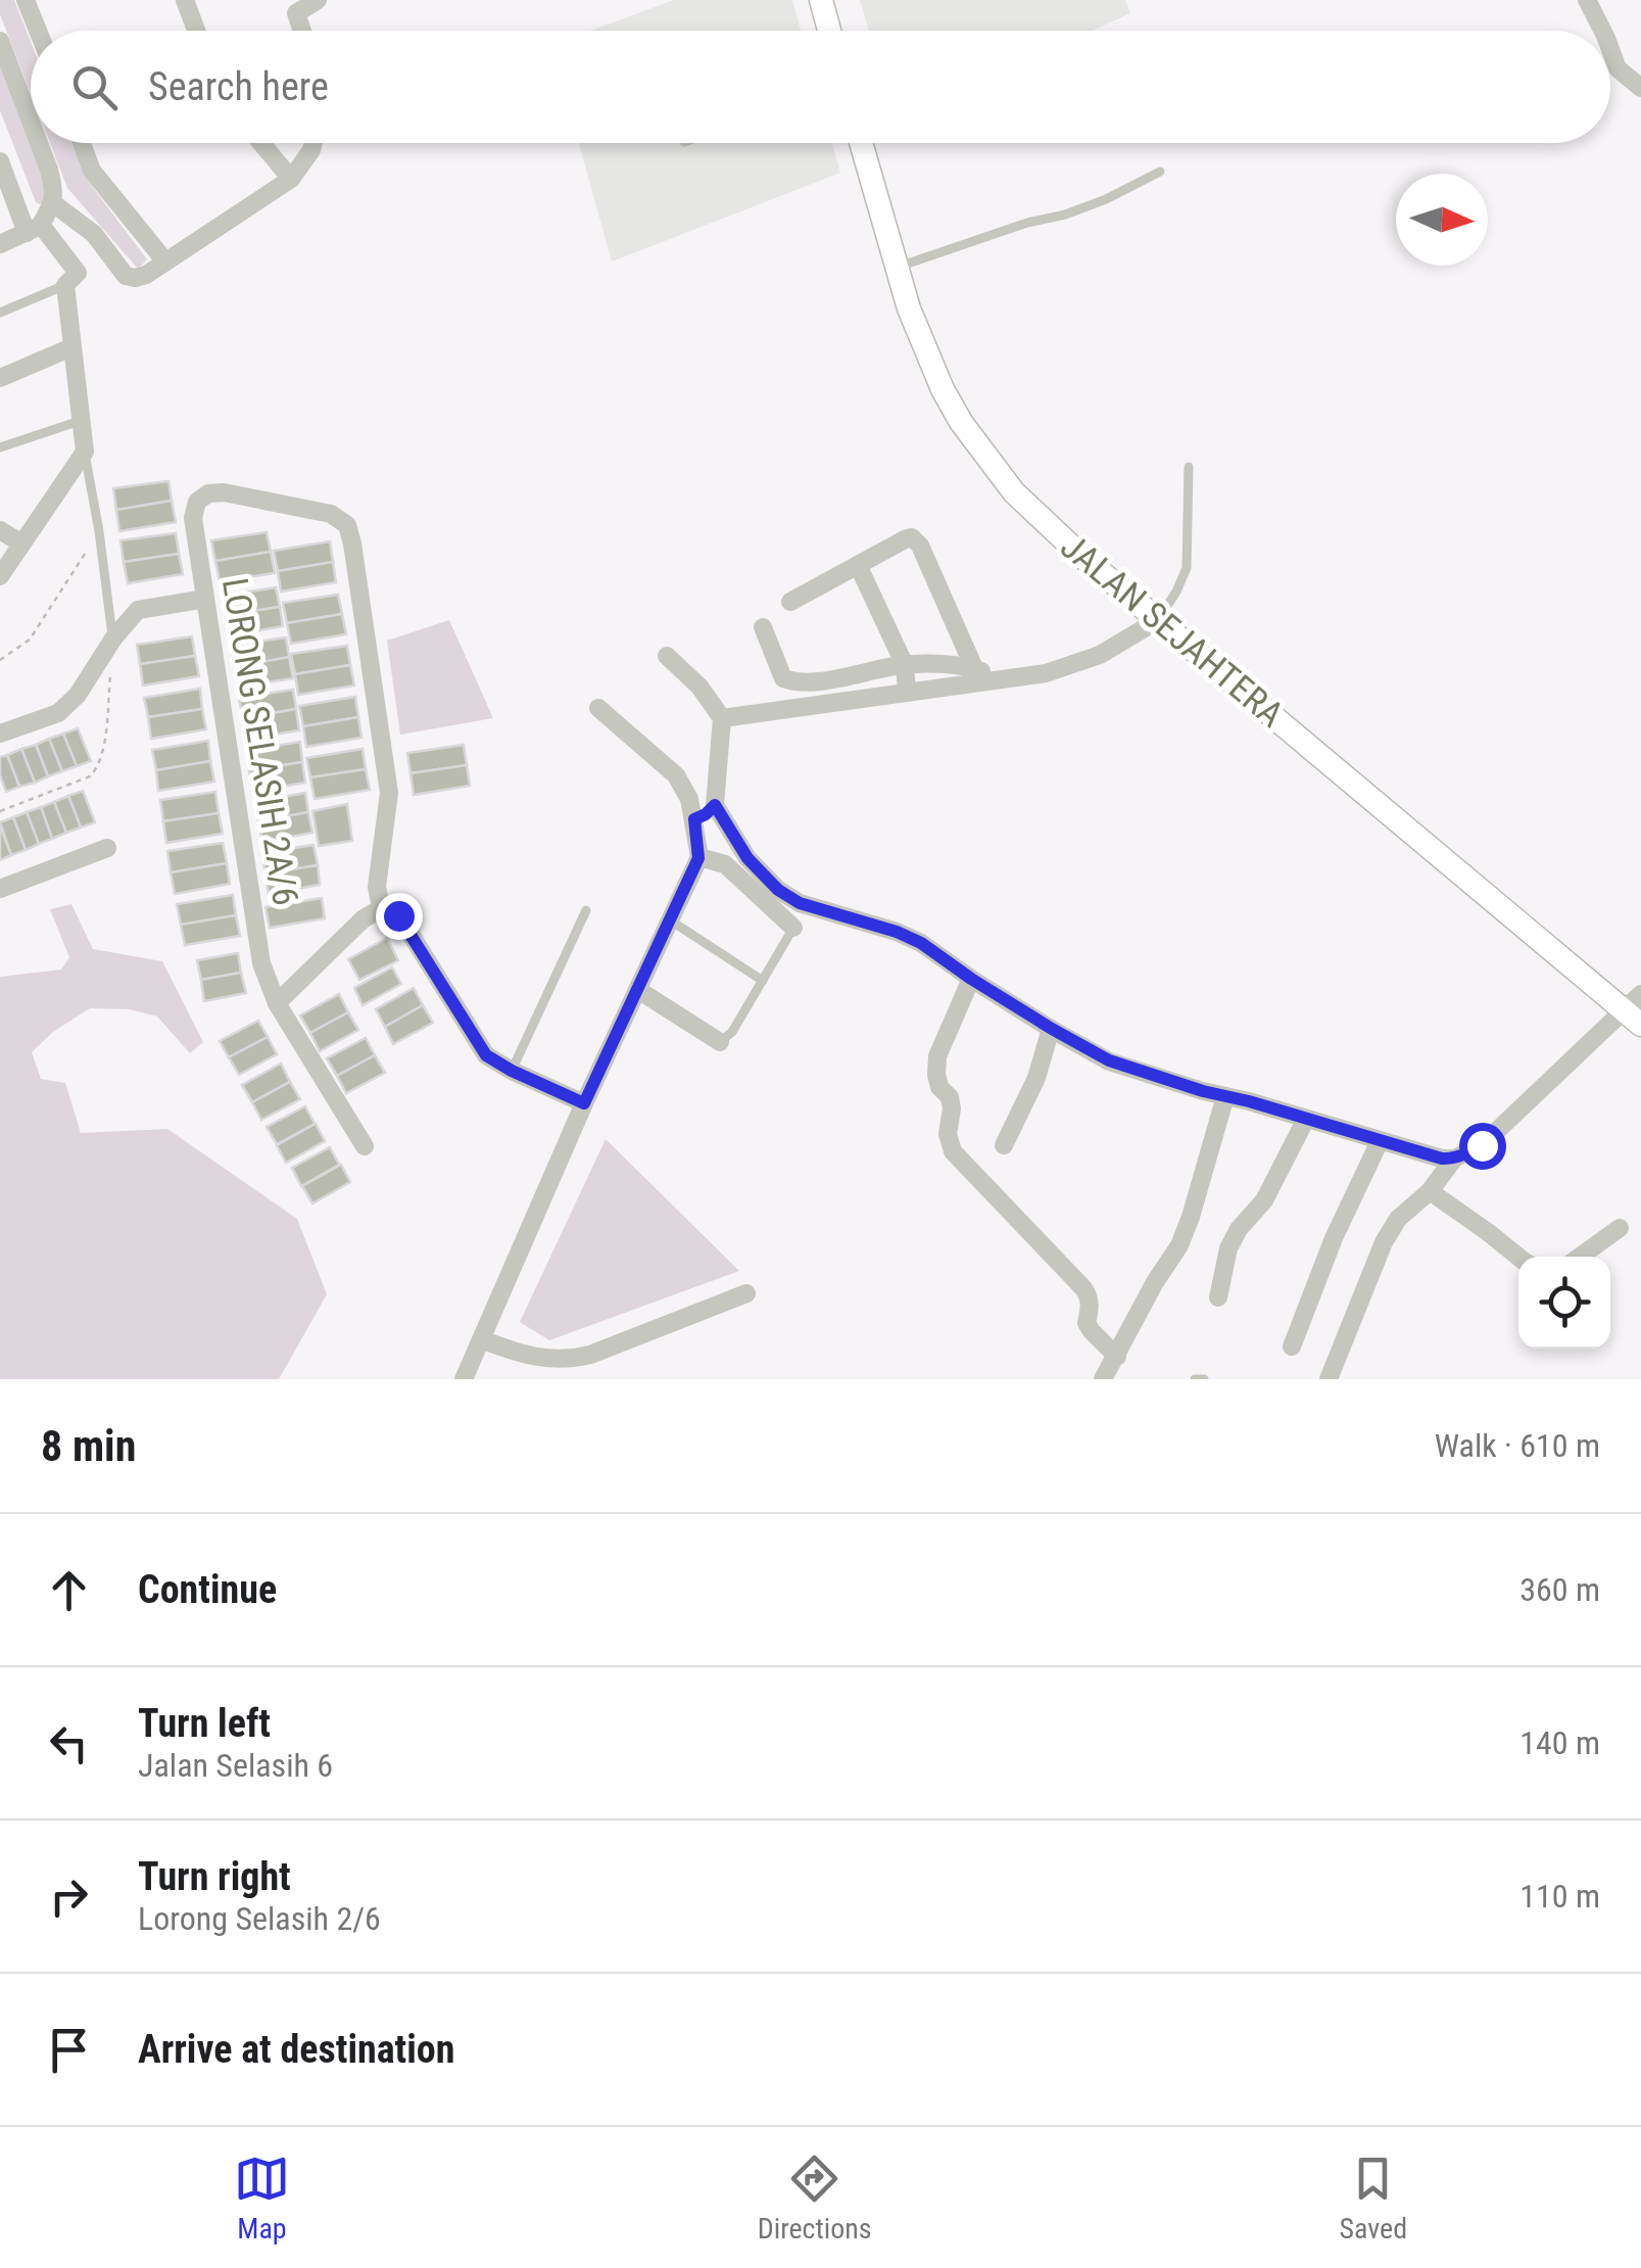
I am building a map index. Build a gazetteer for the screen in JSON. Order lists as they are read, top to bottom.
{
  "streets": {
    "main road": ["JALAN SEJAHTERA"],
    "street": ["LORONG SELASIH 2A/6"]
  },
  "north": "right",
  "page": {
    "search": "Search here",
    "heading": ["8 min", "Walk · 610 m"],
    "list": [
      ["Continue", "360 m"],
      ["Turn left", "Jalan Selasih 6", "140 m"],
      ["Turn right", "Lorong Selasih 2/6", "110 m"],
      "Arrive at destination"
    ],
    "nav": ["Map", "Directions", "Saved"]
  }
}
